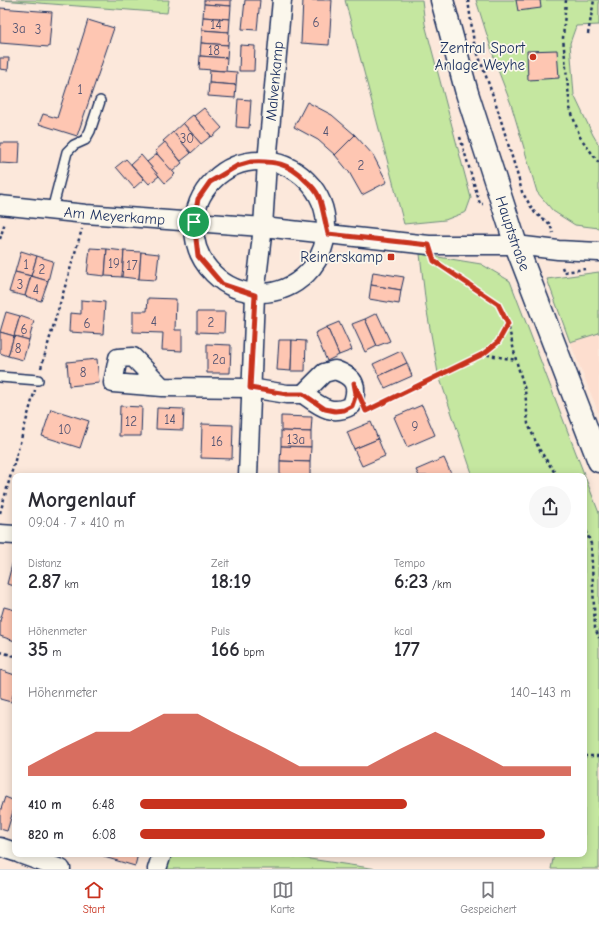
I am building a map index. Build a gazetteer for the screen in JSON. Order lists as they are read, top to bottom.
{
  "streets": {
    "main road": ["Hauptstraße"],
    "street": ["Malvenkamp", "Am Meyerkamp"]
  },
  "crossings": [
    ["Malvenkamp", "Am Meyerkamp"],
    ["Am Meyerkamp", "Hauptstraße"]
  ],
  "places": {
    "other": ["Zentral Sport Anlage Weyhe"],
    "transit": ["Reinerskamp"]
  },
  "house_numbers": [
    "6",
    "14",
    "3a",
    "3",
    "18",
    "1",
    "4",
    "30",
    "2",
    "19",
    "1",
    "17",
    "2",
    "3",
    "4",
    "4",
    "2",
    "6",
    "6",
    "8",
    "2a",
    "8",
    "14",
    "12",
    "9",
    "10",
    "13a",
    "16"
  ],
  "page": {
    "heading": ["Morgenlauf", "09:04 · 7 × 410 m"],
    "stats": [
      ["Distanz", "2.87 km"],
      ["Zeit", "18:19"],
      ["Tempo", "6:23 /km"],
      ["Höhenmeter", "35 m"],
      ["Puls", "166 bpm"],
      ["kcal", "177"]
    ],
    "chart": ["Höhenmeter", "140–143 m"],
    "list": [
      {
        "name": "410 m",
        "note": "6:48"
      },
      {
        "name": "820 m",
        "note": "6:08"
      }
    ],
    "tabs": ["Start", "Karte", "Gespeichert"]
  }
}
